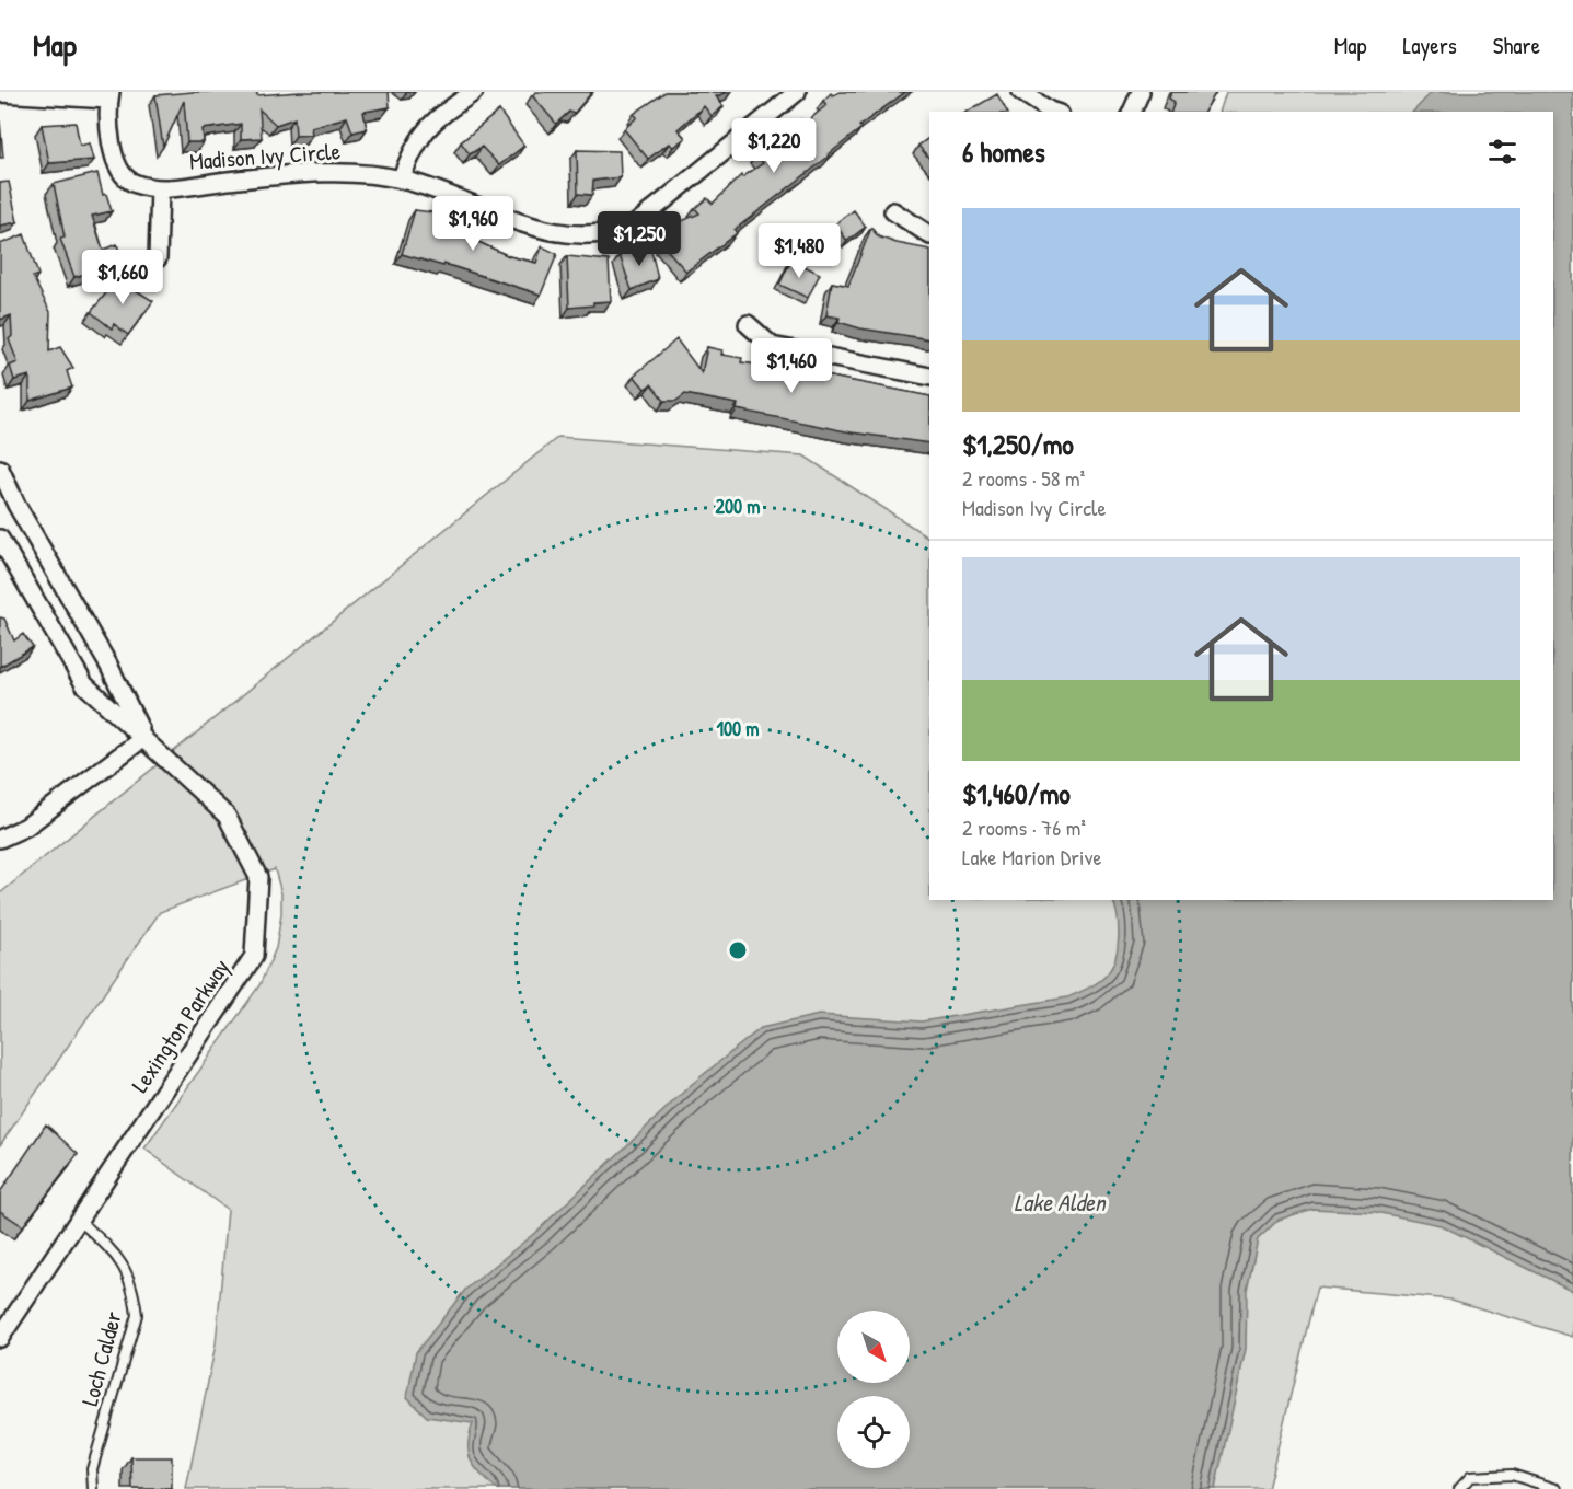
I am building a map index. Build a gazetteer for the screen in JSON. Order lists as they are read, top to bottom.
{
  "streets": {
    "street": ["Madison Ivy Circle", "Lexington Parkway"],
    "lane": ["Loch Calder"]
  },
  "crossings": [
    ["Lexington Parkway", "Loch Calder"]
  ],
  "water": ["Lake Alden"],
  "north": "bottom right",
  "page": {
    "header": "Map",
    "nav": ["Map", "Layers", "Share"],
    "heading": "6 homes",
    "price": [
      "$1,220",
      "$1,960",
      "$1,250",
      "$1,480",
      "$1,660",
      "$1,460"
    ],
    "list": [
      {
        "name": "$1,250/mo",
        "note": "2 rooms · 58 m² · Madison Ivy Circle"
      },
      {
        "name": "$1,460/mo",
        "note": "2 rooms · 76 m² · Lake Marion Drive"
      }
    ]
  },
  "rings": ["200 m", "100 m"]
}
